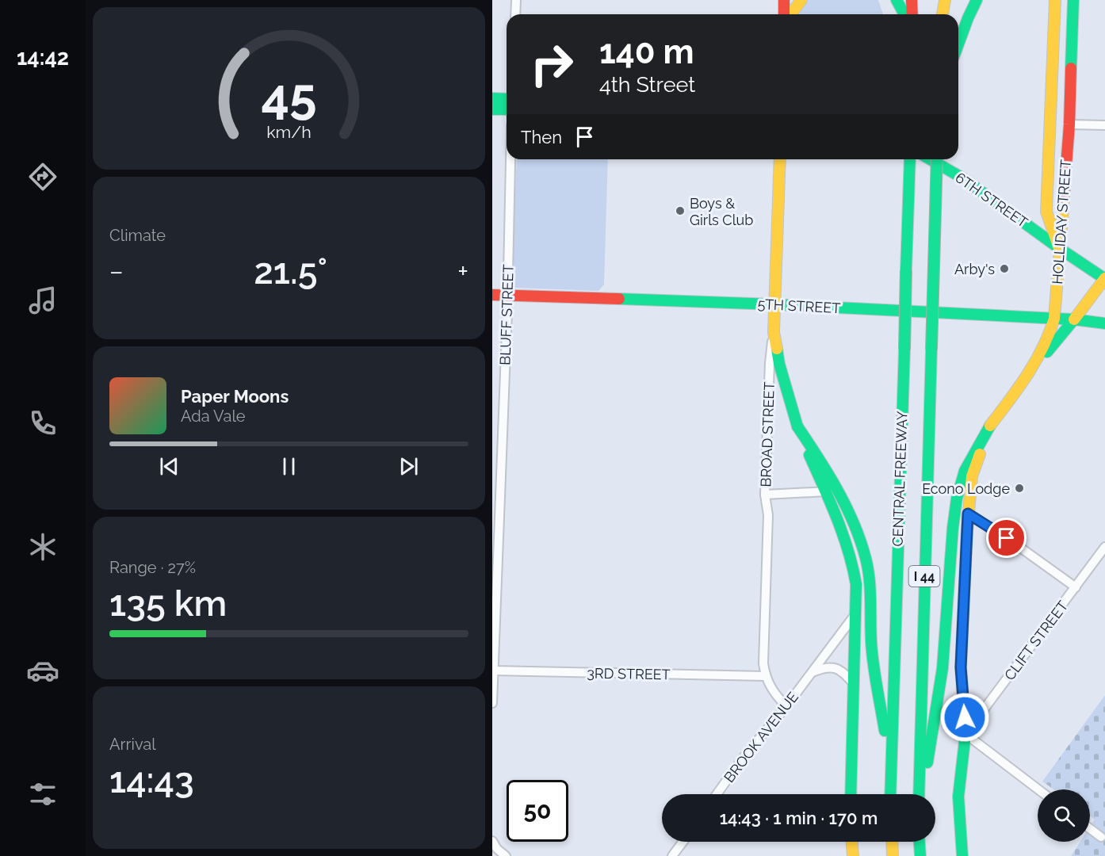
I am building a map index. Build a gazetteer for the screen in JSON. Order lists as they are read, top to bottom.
{
  "streets": {
    "main road": [
      "6TH STREET",
      "HOLLIDAY STREET",
      "5TH STREET",
      "BROAD STREET",
      "CENTRAL FREEWAY",
      "I 44"
    ],
    "street": [
      "BLUFF STREET",
      "CLIFT STREET",
      "3RD STREET",
      "BROOK AVENUE"
    ]
  },
  "crossings": [
    ["6TH STREET", "HOLLIDAY STREET"],
    ["HOLLIDAY STREET", "5TH STREET"],
    ["5TH STREET", "BLUFF STREET"],
    ["5TH STREET", "BROAD STREET"],
    ["BLUFF STREET", "3RD STREET"],
    ["BROAD STREET", "3RD STREET"]
  ],
  "places": ["Boys & Girls Club", "Arby's", "Econo Lodge"],
  "page": {
    "tabs": "14:42",
    "turn": ["140 m", "4th Street"],
    "then": "Then",
    "tile": [
      "Climate",
      ["Range · 27%", "135 km"],
      ["Arrival", "14:43"]
    ],
    "heat": ["−", "21.5°", "+"],
    "song": ["Paper Moons", "Ada Vale"],
    "limit": "50",
    "trip": "14:43 · 1 min · 170 m",
    "gauge": ["45", "km/h"]
  }
}
